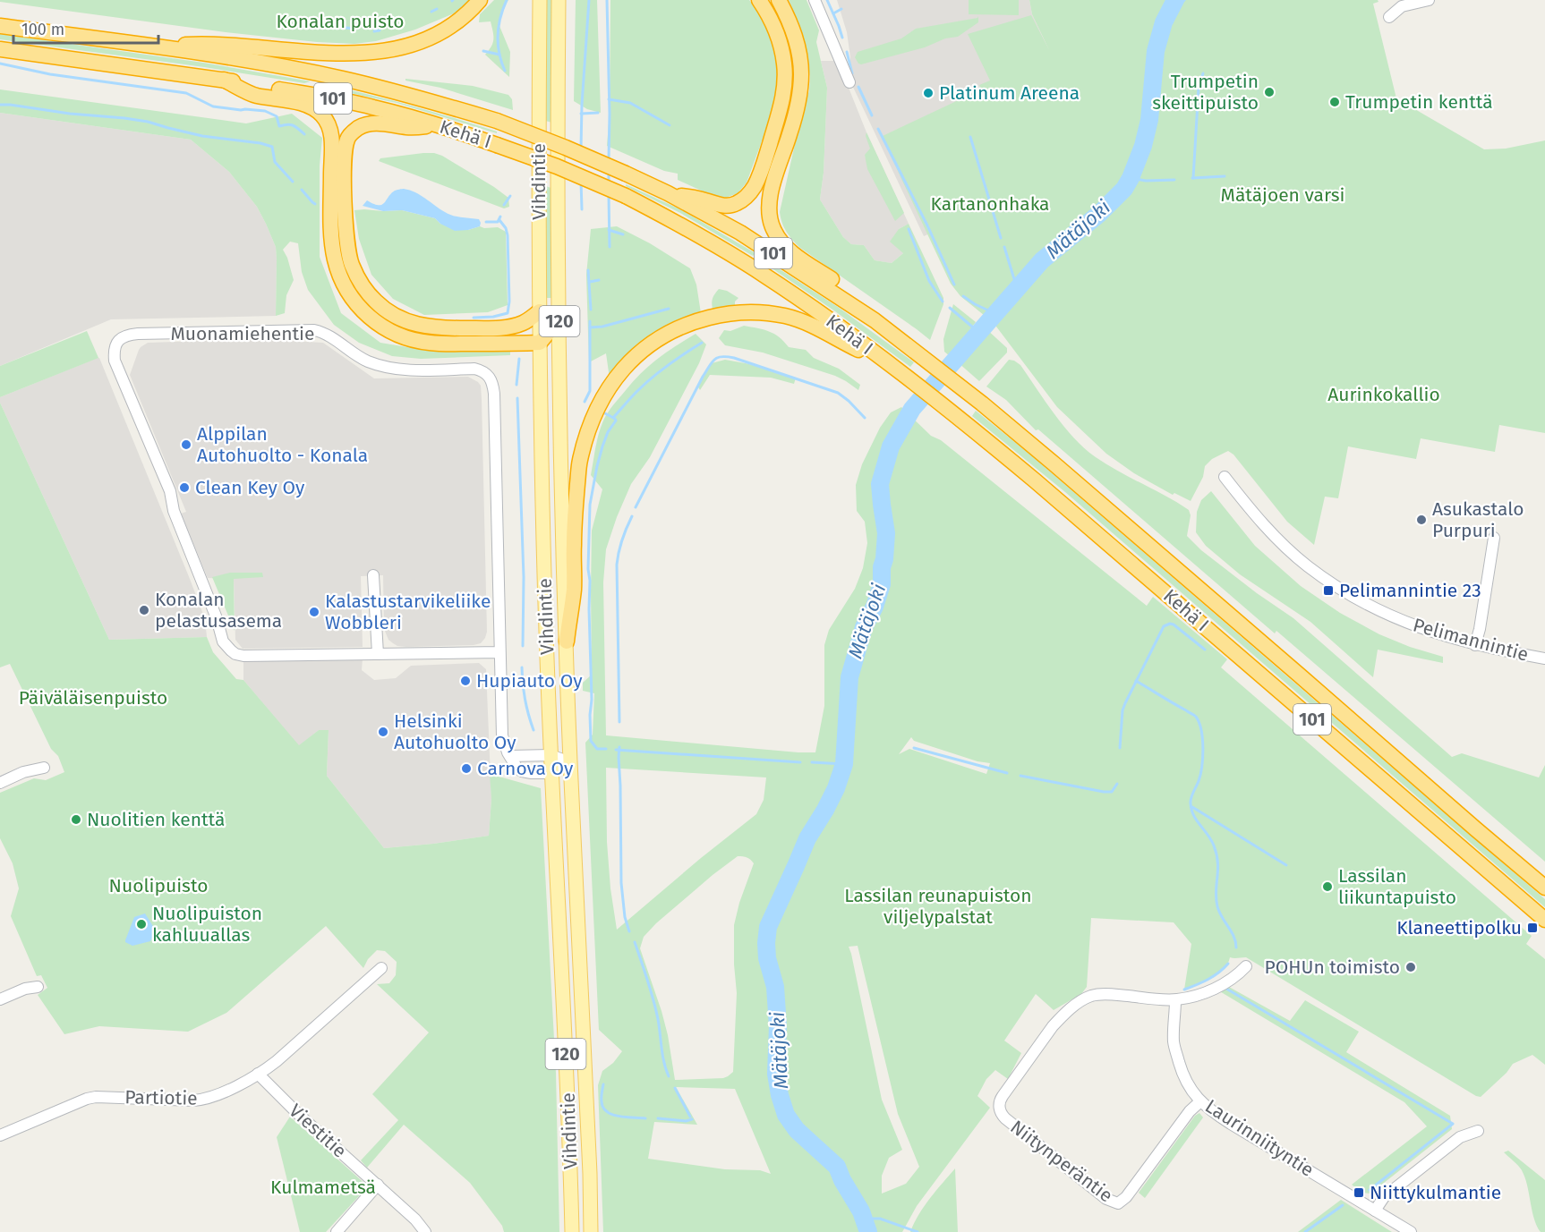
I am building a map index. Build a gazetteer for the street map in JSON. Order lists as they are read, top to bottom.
{
  "streets": {
    "highway": ["101", "Kehä I"],
    "main road": ["Vihdintie", "120"],
    "street": [
      "Muonamiehentie",
      "Pelimannintie",
      "Partiotie",
      "Viestitie",
      "Laurinniityntie",
      "Niitynperäntie"
    ]
  },
  "crossings": [
    ["Partiotie", "Viestitie"],
    ["Laurinniityntie", "Niitynperäntie"]
  ],
  "water": ["Mätäjoki"],
  "parks": [
    "Konalan puisto",
    "Mätäjoen varsi",
    "Kartanonhaka",
    "Aurinkokallio",
    "Päiväläisenpuisto",
    "Nuolipuisto",
    "Lassilan reunapuiston viljelypalstat",
    "Kulmametsä"
  ],
  "places": {
    "other": [
      "Trumpetin skeittipuisto",
      "Platinum Areena",
      "Trumpetin kenttä",
      "Alppilan Autohuolto - Konala",
      "Clean Key Oy",
      "Asukastalo Purpuri",
      "Konalan pelastusasema",
      "Kalastustarvikeliike Wobbleri",
      "Hupiauto Oy",
      "Helsinki Autohuolto Oy",
      "Carnova Oy",
      "Nuolitien kenttä",
      "Lassilan liikuntapuisto",
      "Nuolipuiston kahluuallas",
      "POHUn toimisto"
    ],
    "transit": ["Pelimannintie 23", "Klaneettipolku", "Niittykulmantie"]
  },
  "scale_bar": "100 m"
}
